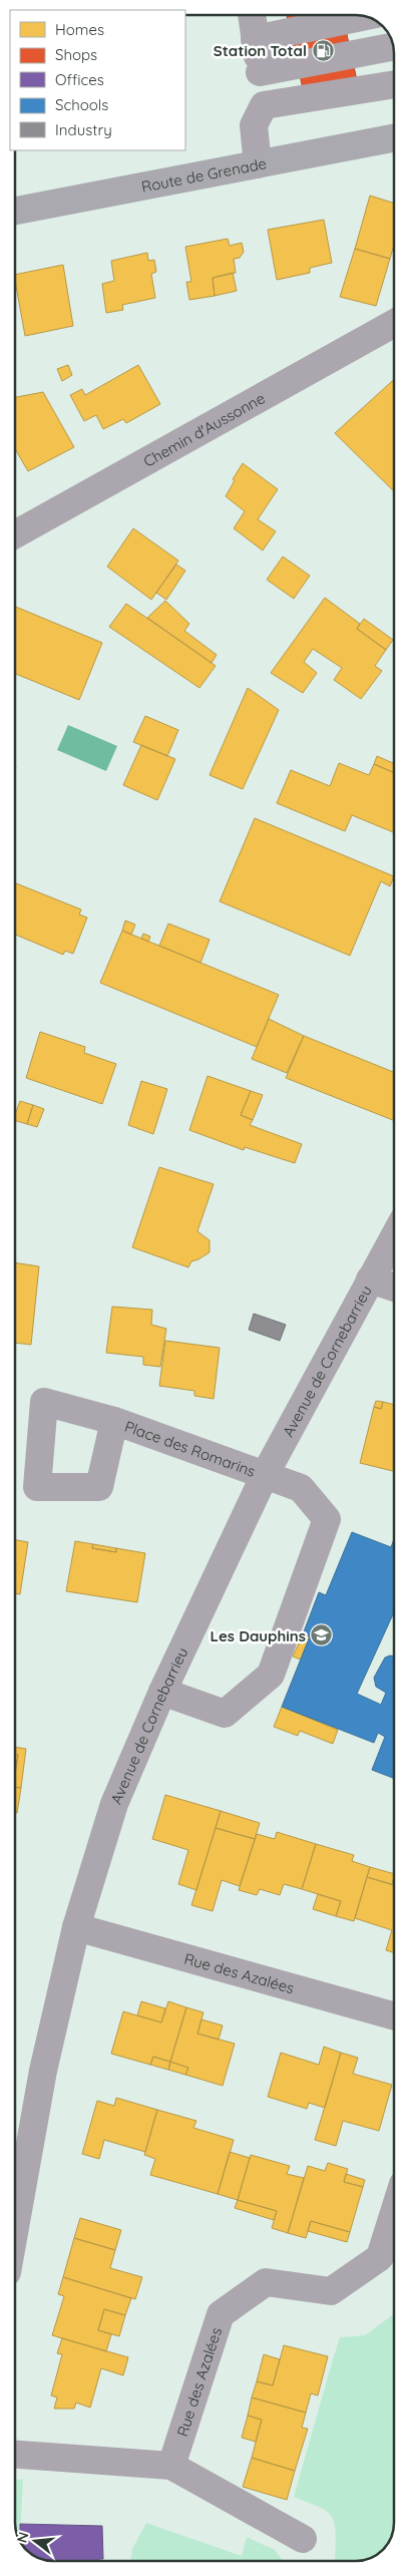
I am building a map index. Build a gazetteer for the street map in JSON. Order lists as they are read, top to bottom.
{
  "streets": {
    "main road": ["Route de Grenade"],
    "street": [
      "Chemin d'Aussonne",
      "Avenue de Cornebarrieu",
      "Place des Romarins",
      "Rue des Azalées"
    ]
  },
  "crossings": [
    ["Avenue de Cornebarrieu", "Place des Romarins"],
    ["Avenue de Cornebarrieu", "Rue des Azalées"]
  ],
  "places": {
    "fuel station": ["Station Total"],
    "school or university": ["Les Dauphins"]
  },
  "legend": [
    "Homes",
    "Shops",
    "Offices",
    "Schools",
    "Industry"
  ],
  "north": "left"
}
